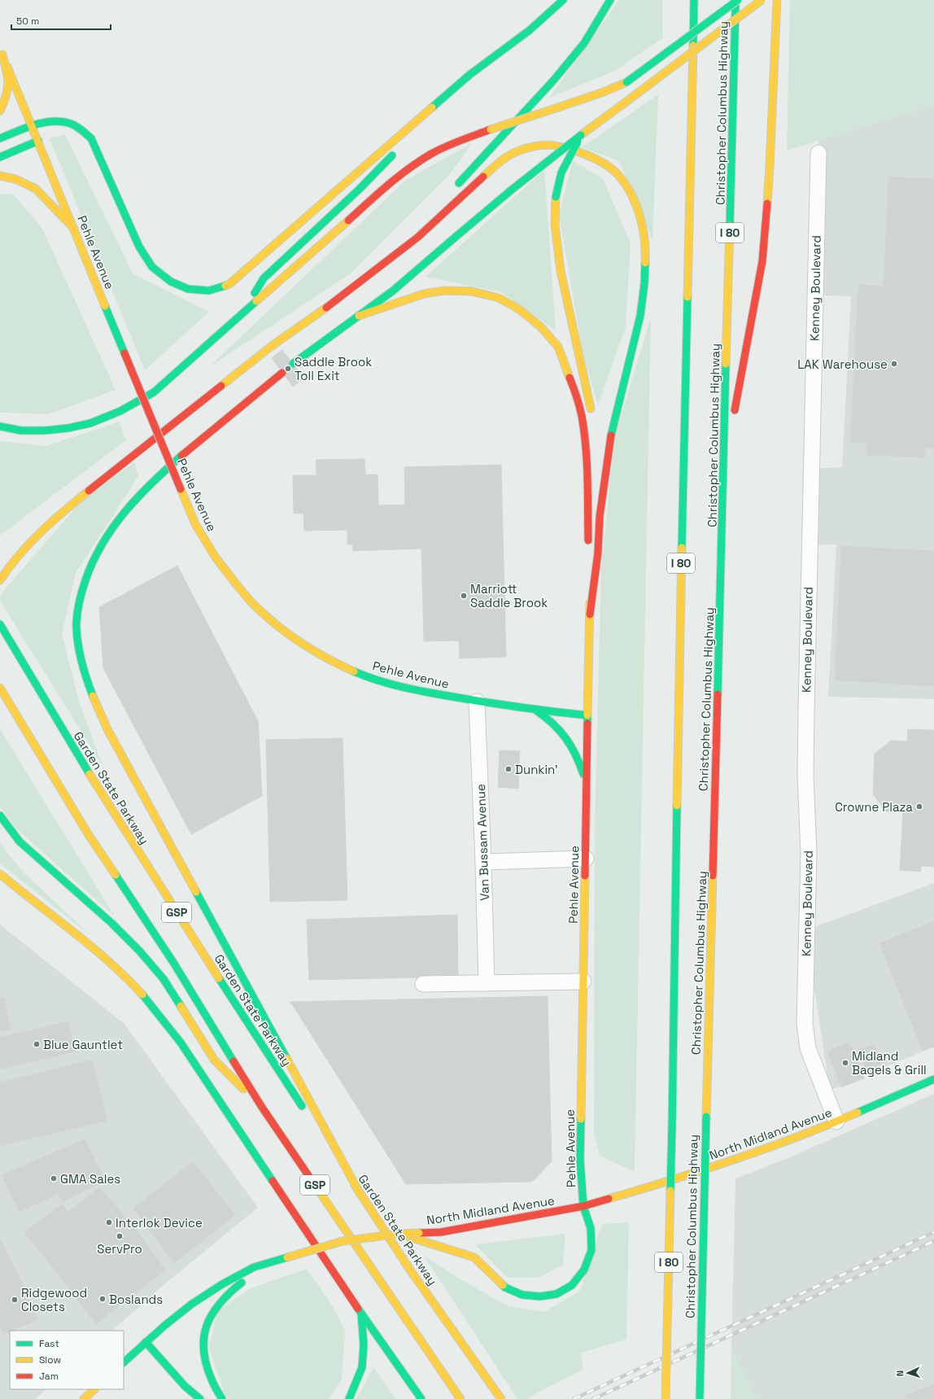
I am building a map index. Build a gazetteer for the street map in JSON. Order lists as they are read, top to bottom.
{
  "streets": {
    "main road": [
      "Christopher Columbus Highway",
      "I 80",
      "Pehle Avenue",
      "Garden State Parkway",
      "GSP",
      "North Midland Avenue"
    ],
    "street": ["Kenney Boulevard", "Van Bussam Avenue"]
  },
  "crossings": [
    ["Pehle Avenue", "Van Bussam Avenue"],
    ["Pehle Avenue", "North Midland Avenue"],
    ["Kenney Boulevard", "North Midland Avenue"]
  ],
  "places": [
    "LAK Warehouse",
    "Saddle Brook Toll Exit",
    "Marriott Saddle Brook",
    "Dunkin'",
    "Crowne Plaza",
    "Blue Gauntlet",
    "Midland Bagels & Grill",
    "GMA Sales",
    "Interlok Device",
    "ServPro",
    "Boslands",
    "Ridgewood Closets"
  ],
  "legend": ["Fast", "Slow", "Jam"],
  "scale_bar": "50 m",
  "north": "left"
}
